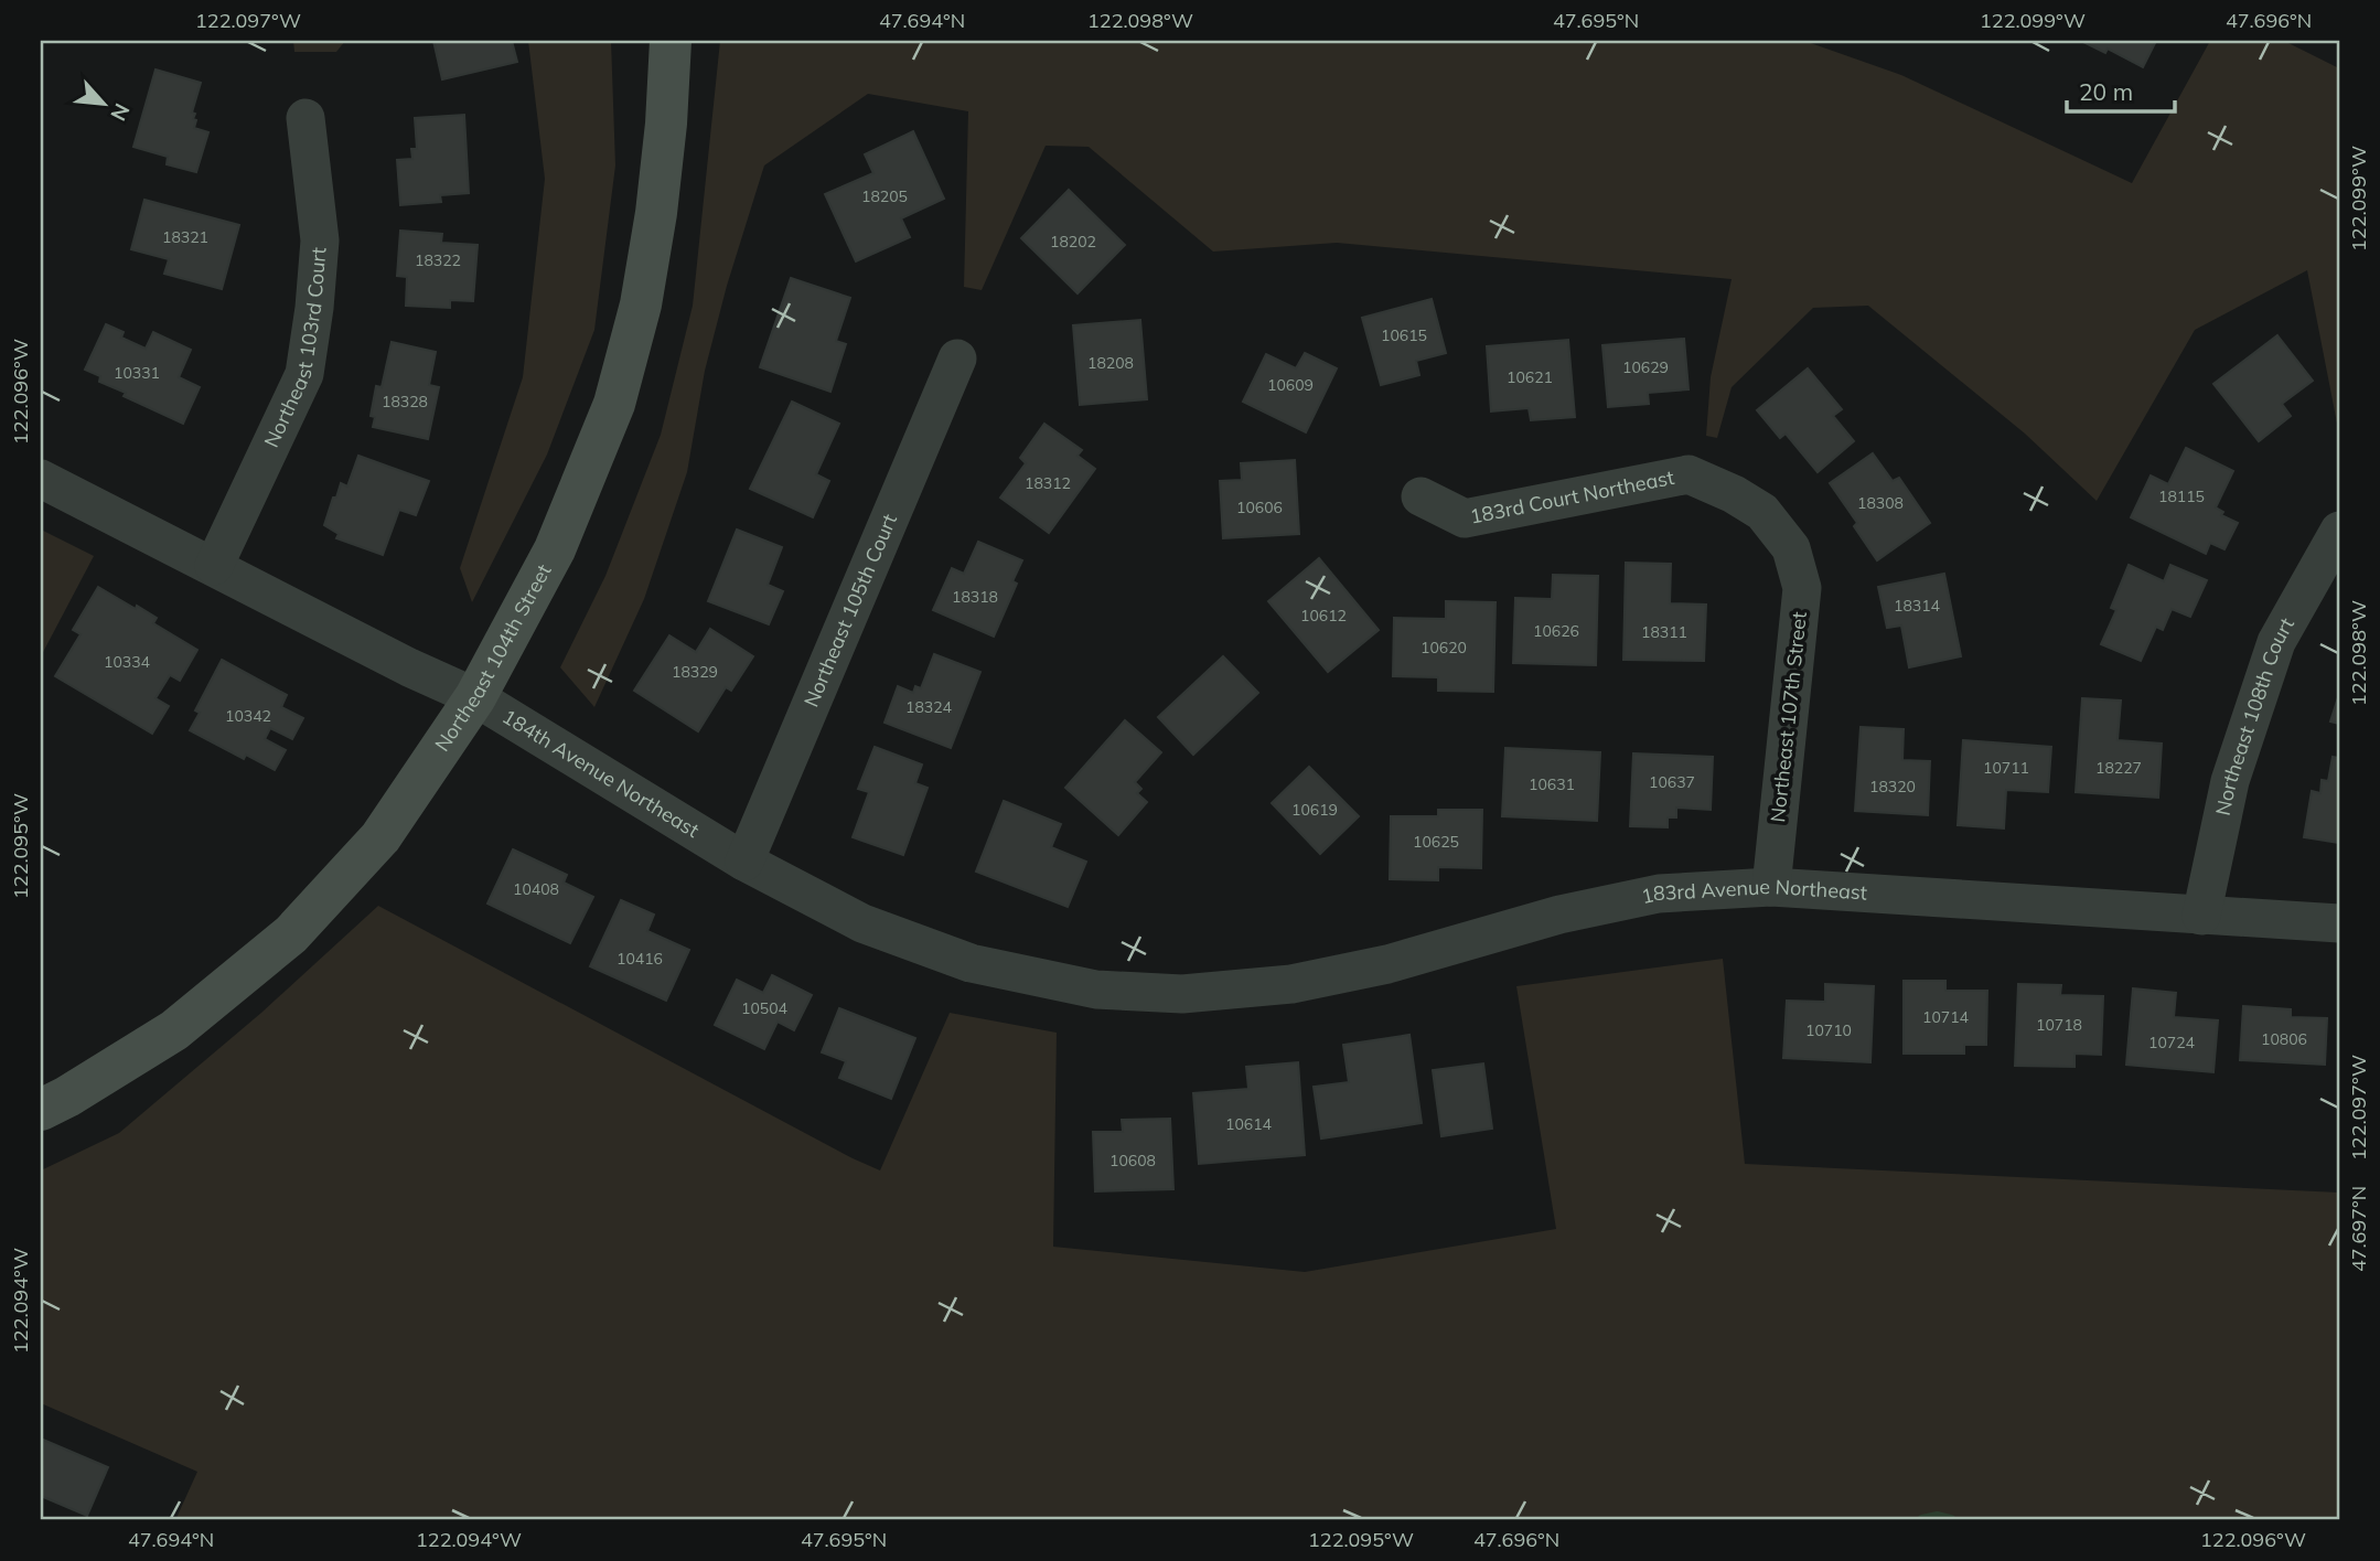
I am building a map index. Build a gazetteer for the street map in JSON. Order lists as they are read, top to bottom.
{
  "streets": {
    "street": [
      "Northeast 103rd Court",
      "183rd Court Northeast",
      "Northeast 105th Court",
      "Northeast 104th Street",
      "Northeast 107th Street",
      "Northeast 108th Court",
      "184th Avenue Northeast",
      "183rd Avenue Northeast"
    ]
  },
  "crossings": [
    ["Northeast 103rd Court", "184th Avenue Northeast"],
    ["183rd Court Northeast", "Northeast 107th Street"],
    ["Northeast 105th Court", "184th Avenue Northeast"],
    ["Northeast 104th Street", "184th Avenue Northeast"],
    ["Northeast 107th Street", "183rd Avenue Northeast"],
    ["Northeast 108th Court", "183rd Avenue Northeast"],
    ["184th Avenue Northeast", "183rd Avenue Northeast"]
  ],
  "house_numbers": [
    "18205",
    "18321",
    "18202",
    "18322",
    "10615",
    "18208",
    "10629",
    "10331",
    "10621",
    "10609",
    "18328",
    "18312",
    "18115",
    "18308",
    "10606",
    "18318",
    "18314",
    "10612",
    "10626",
    "18311",
    "10620",
    "10334",
    "18329",
    "18324",
    "10342",
    "10711",
    "18227",
    "10637",
    "10631",
    "18320",
    "10619",
    "10625",
    "10408",
    "10416",
    "10504",
    "10714",
    "10718",
    "10710",
    "10806",
    "10724",
    "10614",
    "10608"
  ],
  "scale_bar": "20 m",
  "north": "bottom right",
  "coordinates": [
    "122.097°W",
    "47.694°N",
    "122.098°W",
    "47.695°N",
    "122.099°W",
    "47.696°N",
    "122.096°W",
    "122.095°W",
    "47.697°N",
    "122.094°W"
  ]
}
